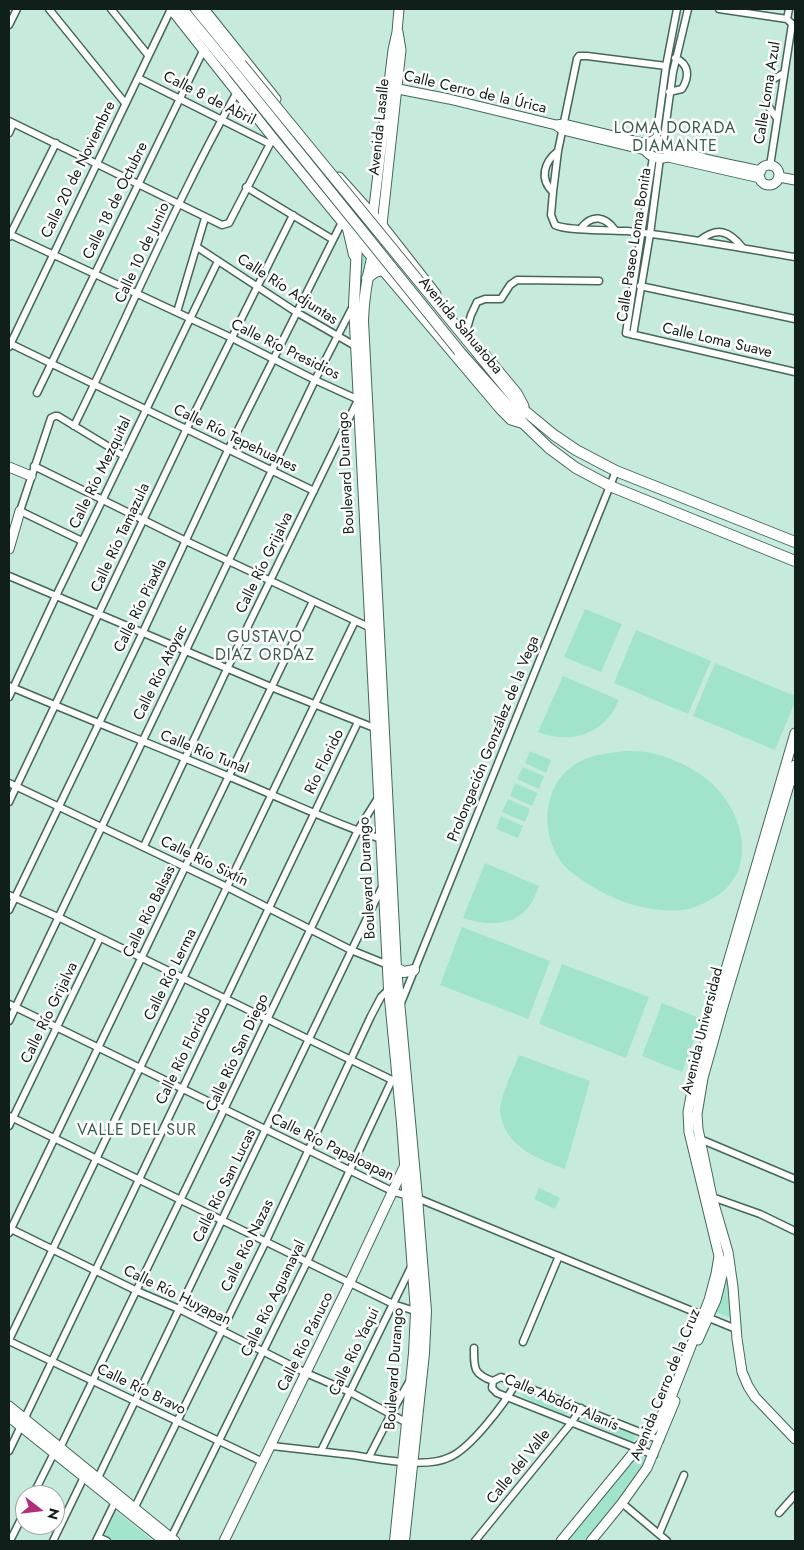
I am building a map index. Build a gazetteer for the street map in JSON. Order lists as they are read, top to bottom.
{
  "streets": {
    "main road": ["Avenida Sahuatoba", "Boulevard Durango"],
    "street": [
      "Calle Cerro de la Úrica",
      "Calle Loma Azul",
      "Calle 8 de Abril",
      "Avenida Lasalle",
      "Calle 20 de Noviembre",
      "Calle 18 de Octubre",
      "Calle Paseo Loma Bonita",
      "Calle 10 de Junio",
      "Calle Río Adjuntas",
      "Calle Loma Suave",
      "Calle Río Presidios",
      "Calle Río Tepehuanes",
      "Calle Río Mezquital",
      "Calle Río Tamazula",
      "Calle Río Grijalva",
      "Calle Río Piaxtla",
      "Calle Río Atoyac",
      "Prolongación González de la Vega",
      "Calle Río Tunal",
      "Río Florido",
      "Calle Río Sixtín",
      "Calle Río Balsas",
      "Calle Río Lerma",
      "Avenida Universidad",
      "Calle Río San Diego",
      "Calle Río Florido",
      "Calle Río Papaloapan",
      "Calle Río San Lucas",
      "Calle Río Nazas",
      "Calle Río Huyapan",
      "Calle Río Aguanaval",
      "Calle Río Pánuco",
      "Calle Río Yaqui",
      "Avenida Cerro de la Cruz",
      "Calle Río Bravo",
      "Calle Abdón Alanís",
      "Calle del Valle"
    ]
  },
  "crossings": [
    ["Calle Cerro de la Úrica", "Avenida Lasalle"],
    ["Calle 8 de Abril", "Calle 20 de Noviembre"],
    ["Calle 8 de Abril", "Calle 18 de Octubre"],
    ["Calle 8 de Abril", "Calle 10 de Junio"],
    ["Avenida Lasalle", "Boulevard Durango"],
    ["Calle 20 de Noviembre", "Calle Río Presidios"],
    ["Calle 20 de Noviembre", "Calle Río Tepehuanes"],
    ["Calle 18 de Octubre", "Calle Río Presidios"],
    ["Calle 18 de Octubre", "Calle Río Tepehuanes"],
    ["Calle Paseo Loma Bonita", "Calle Loma Suave"],
    ["Calle 10 de Junio", "Calle Río Presidios"],
    ["Calle 10 de Junio", "Calle Río Tepehuanes"],
    ["Calle Río Adjuntas", "Calle Río Mezquital"],
    ["Calle Río Adjuntas", "Boulevard Durango"],
    ["Calle Río Adjuntas", "Calle Río Tamazula"],
    ["Calle Río Adjuntas", "Calle Río Piaxtla"],
    ["Calle Río Adjuntas", "Calle Río Atoyac"],
    ["Avenida Sahuatoba", "Prolongación González de la Vega"],
    ["Calle Río Presidios", "Calle Río Mezquital"],
    ["Calle Río Presidios", "Boulevard Durango"],
    ["Calle Río Presidios", "Calle Río Tamazula"],
    ["Calle Río Presidios", "Calle Río Grijalva"],
    ["Calle Río Presidios", "Calle Río Piaxtla"],
    ["Calle Río Presidios", "Calle Río Atoyac"],
    ["Calle Río Tepehuanes", "Calle Río Mezquital"],
    ["Calle Río Tepehuanes", "Calle Río Tamazula"],
    ["Calle Río Tepehuanes", "Calle Río Grijalva"],
    ["Calle Río Tepehuanes", "Calle Río Piaxtla"],
    ["Calle Río Tepehuanes", "Calle Río Atoyac"],
    ["Calle Río Mezquital", "Calle Río Tunal"],
    ["Boulevard Durango", "Calle Río Grijalva"],
    ["Boulevard Durango", "Calle Río Atoyac"],
    ["Boulevard Durango", "Prolongación González de la Vega"],
    ["Boulevard Durango", "Calle Río Tunal"],
    ["Boulevard Durango", "Calle Río Sixtín"],
    ["Boulevard Durango", "Calle Río San Diego"],
    ["Boulevard Durango", "Calle Río Papaloapan"],
    ["Boulevard Durango", "Calle Río San Lucas"],
    ["Boulevard Durango", "Calle Río Nazas"],
    ["Boulevard Durango", "Calle Río Huyapan"],
    ["Boulevard Durango", "Calle Río Aguanaval"],
    ["Boulevard Durango", "Calle Río Pánuco"],
    ["Boulevard Durango", "Calle Río Yaqui"],
    ["Calle Río Tamazula", "Calle Río Tunal"],
    ["Calle Río Tamazula", "Calle Río Sixtín"],
    ["Calle Río Grijalva", "Calle Río Tunal"],
    ["Calle Río Grijalva", "Calle Río Sixtín"],
    ["Calle Río Grijalva", "Calle Río Papaloapan"],
    ["Calle Río Piaxtla", "Calle Río Tunal"],
    ["Calle Río Piaxtla", "Calle Río Sixtín"],
    ["Calle Río Atoyac", "Calle Río Tunal"],
    ["Calle Río Atoyac", "Calle Río Sixtín"],
    ["Calle Río Atoyac", "Calle Río Papaloapan"],
    ["Calle Río Tunal", "Río Florido"],
    ["Calle Río Tunal", "Calle Río Balsas"],
    ["Calle Río Tunal", "Calle Río Lerma"],
    ["Calle Río Tunal", "Calle Río San Diego"],
    ["Calle Río Tunal", "Calle Río Florido"],
    ["Río Florido", "Calle Río Florido"],
    ["Calle Río Sixtín", "Calle Río Balsas"],
    ["Calle Río Sixtín", "Calle Río Lerma"],
    ["Calle Río Sixtín", "Calle Río San Diego"],
    ["Calle Río Sixtín", "Calle Río Florido"],
    ["Calle Río Sixtín", "Calle Río San Lucas"],
    ["Calle Río Balsas", "Calle Río Papaloapan"],
    ["Calle Río Balsas", "Calle Río Huyapan"],
    ["Calle Río Lerma", "Calle Río Papaloapan"],
    ["Calle Río Lerma", "Calle Río Huyapan"],
    ["Calle Río Lerma", "Calle Río Bravo"],
    ["Avenida Universidad", "Calle Río Papaloapan"],
    ["Avenida Universidad", "Avenida Cerro de la Cruz"],
    ["Calle Río San Diego", "Calle Río Papaloapan"],
    ["Calle Río San Diego", "Calle Río Huyapan"],
    ["Calle Río San Diego", "Calle Río Bravo"],
    ["Calle Río Florido", "Calle Río Papaloapan"],
    ["Calle Río Florido", "Calle Río Huyapan"],
    ["Calle Río Florido", "Calle Río Bravo"],
    ["Calle Río Papaloapan", "Calle Río San Lucas"],
    ["Calle Río Papaloapan", "Calle Río Nazas"],
    ["Calle Río Papaloapan", "Calle Río Aguanaval"],
    ["Calle Río Papaloapan", "Calle Río Pánuco"],
    ["Calle Río Papaloapan", "Avenida Cerro de la Cruz"],
    ["Calle Río San Lucas", "Calle Río Huyapan"],
    ["Calle Río San Lucas", "Calle Río Bravo"],
    ["Calle Río Nazas", "Calle Río Huyapan"],
    ["Calle Río Nazas", "Calle Río Bravo"],
    ["Calle Río Huyapan", "Calle Río Aguanaval"],
    ["Calle Río Huyapan", "Calle Río Pánuco"],
    ["Calle Río Huyapan", "Calle Río Yaqui"],
    ["Calle Río Aguanaval", "Calle Río Bravo"],
    ["Calle Río Pánuco", "Calle Río Bravo"],
    ["Avenida Cerro de la Cruz", "Calle Abdón Alanís"],
    ["Calle Abdón Alanís", "Calle del Valle"]
  ],
  "districts": ["LOMA DORADA DIAMANTE", "GUSTAVO DIAZ ORDAZ", "VALLE DEL SUR"],
  "north": "right"
}
